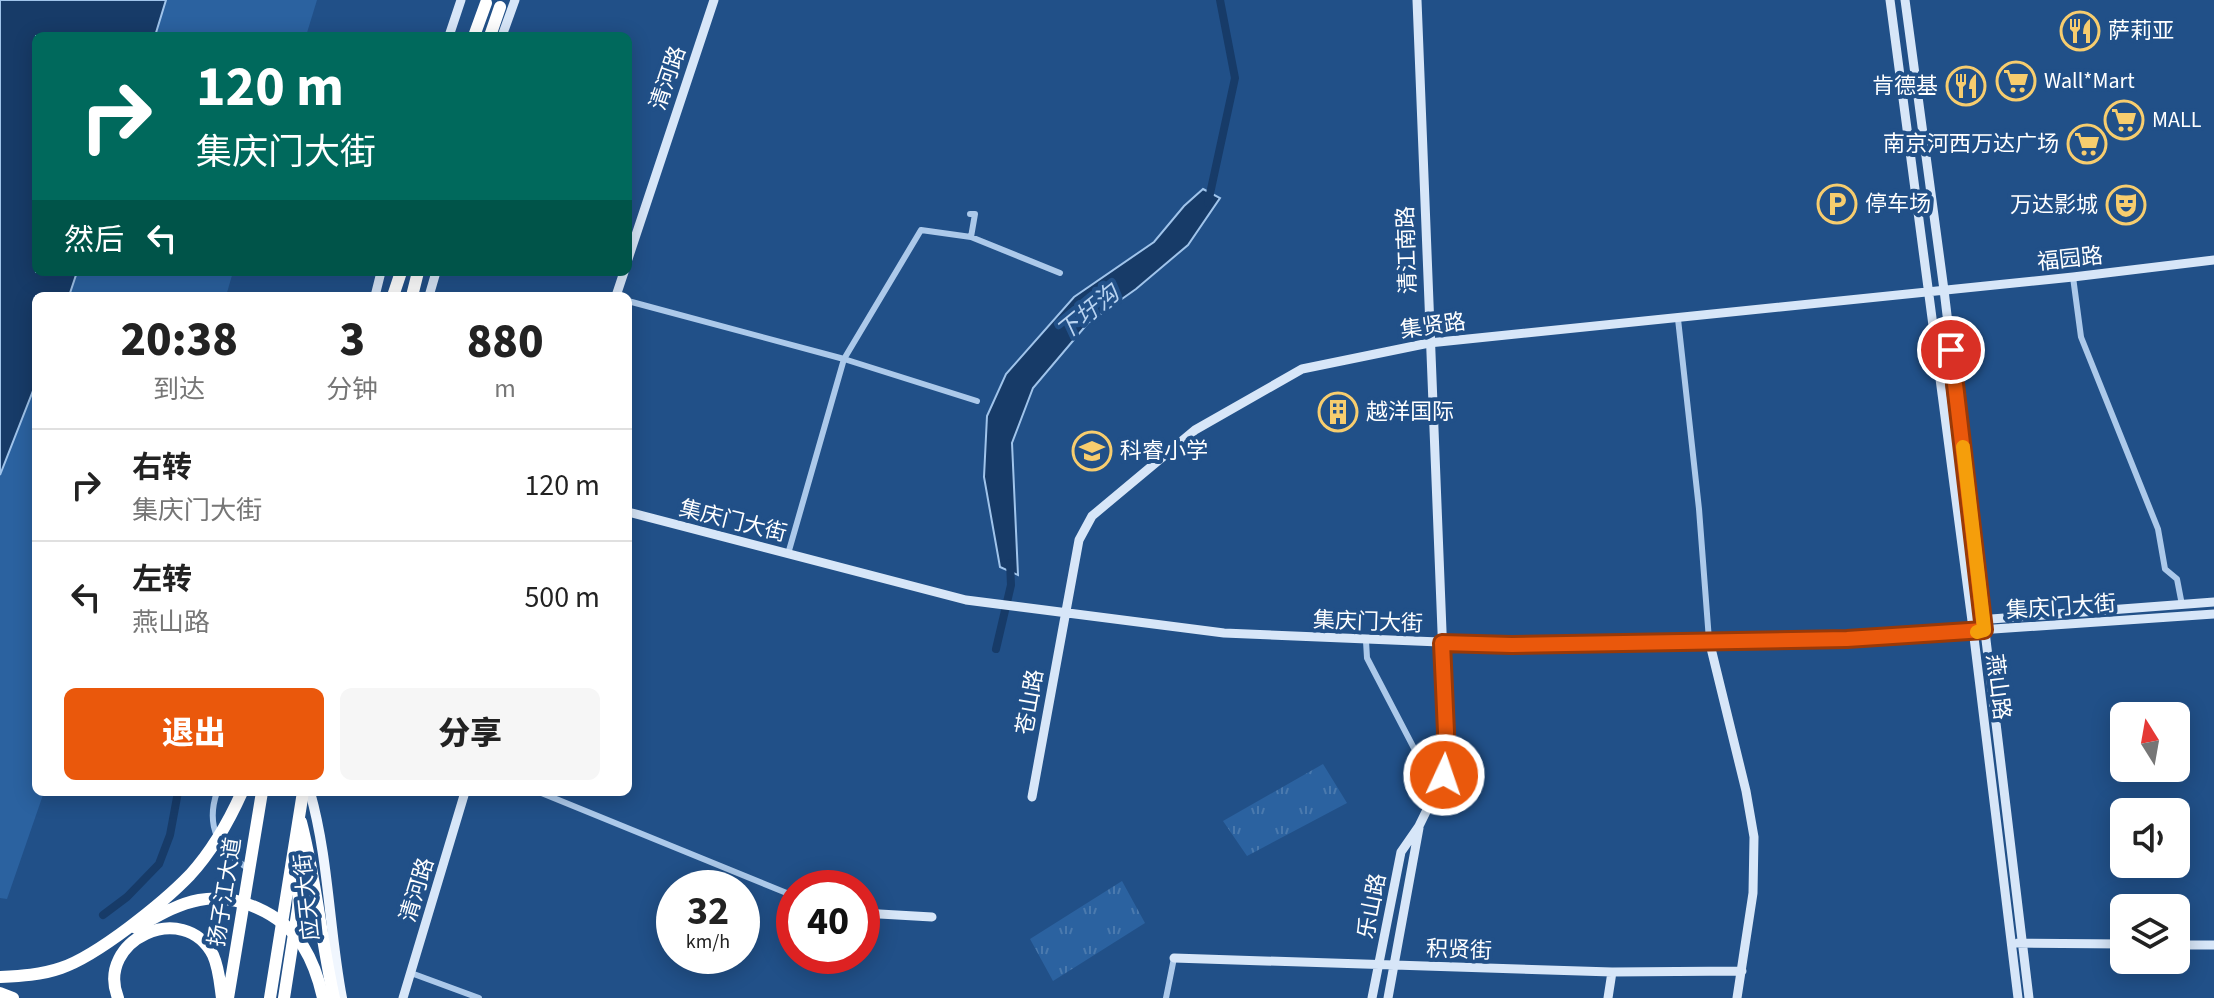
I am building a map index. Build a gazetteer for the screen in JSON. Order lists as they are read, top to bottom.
{
  "streets": {
    "highway": ["扬子江大道"],
    "main road": ["应天大街"],
    "street": [
      "清河路",
      "清江南路",
      "福园路",
      "集贤路",
      "集庆门大街",
      "燕山路",
      "苍山路",
      "乐山路",
      "积贤街"
    ]
  },
  "crossings": [
    ["清江南路", "集贤路"],
    ["清江南路", "集庆门大街"],
    ["清江南路", "乐山路"],
    ["福园路", "集贤路"],
    ["福园路", "燕山路"],
    ["集贤路", "集庆门大街"],
    ["集贤路", "燕山路"],
    ["集贤路", "苍山路"],
    ["集庆门大街", "燕山路"],
    ["集庆门大街", "苍山路"],
    ["集庆门大街", "乐山路"],
    ["乐山路", "积贤街"]
  ],
  "water": ["下圩沟"],
  "places": {
    "restaurant": ["萨莉亚", "肯德基"],
    "supermarket": ["Wall*Mart", "MALL", "南京河西万达广场"],
    "parking": ["停车场"],
    "theatre": ["万达影城"],
    "building": ["越洋国际"],
    "school or university": ["科睿小学"]
  },
  "north": "top",
  "page": {
    "turn": ["120 m", "集庆门大街"],
    "then": "然后",
    "eta": [
      "20:38",
      "到达",
      "3",
      "分钟",
      "880",
      "m"
    ],
    "list": [
      {
        "name": "右转",
        "note": "集庆门大街",
        "value": "120 m"
      },
      {
        "name": "左转",
        "note": "燕山路",
        "value": "500 m"
      }
    ],
    "buttons": ["退出", "分享"],
    "speed": "32 km/h",
    "limit": "40"
  }
}
